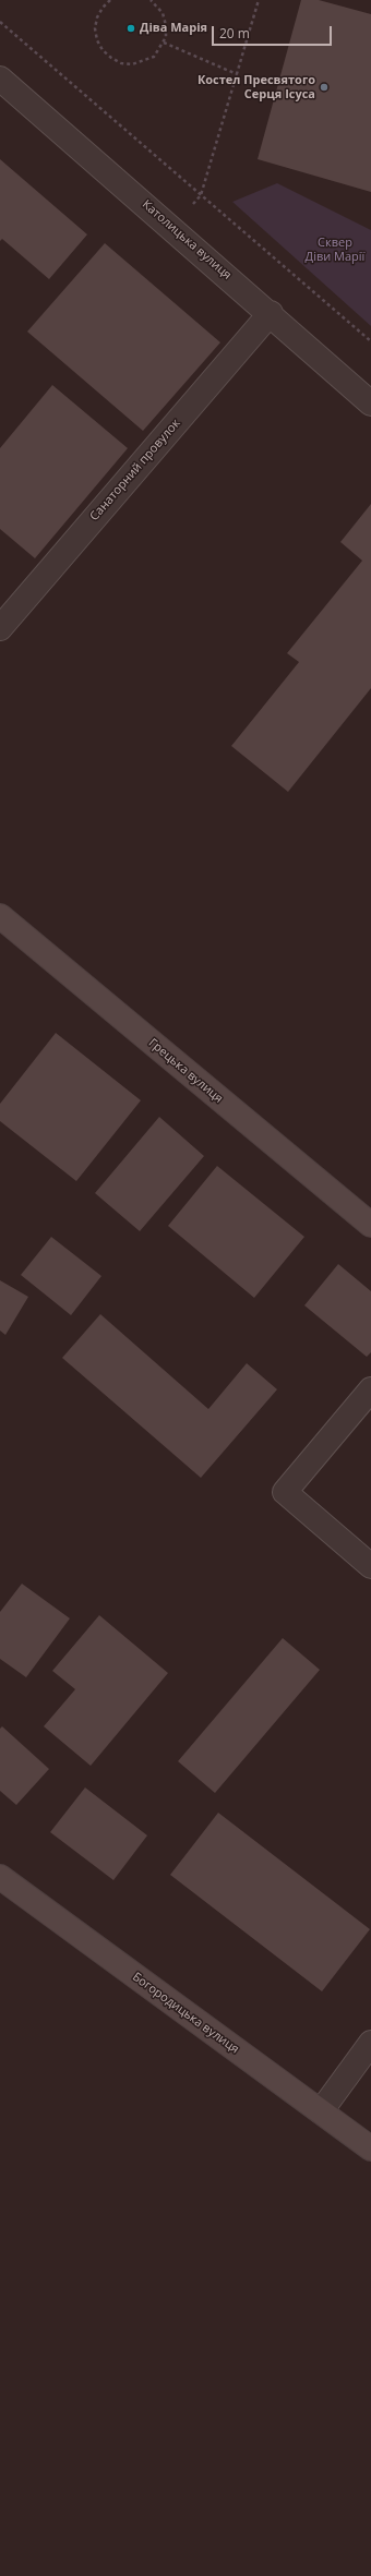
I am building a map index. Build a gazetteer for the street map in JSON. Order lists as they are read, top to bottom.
{
  "streets": {
    "street": [
      "Католицька вулиця",
      "Санаторний провулок",
      "Грецька вулиця",
      "Богородицька вулиця"
    ]
  },
  "crossings": [
    ["Католицька вулиця", "Санаторний провулок"]
  ],
  "parks": ["Сквер Діви Марії"],
  "places": ["Діва Марія", "Костел Пресвятого Серця Ісуса"],
  "scale_bar": "20 m"
}
